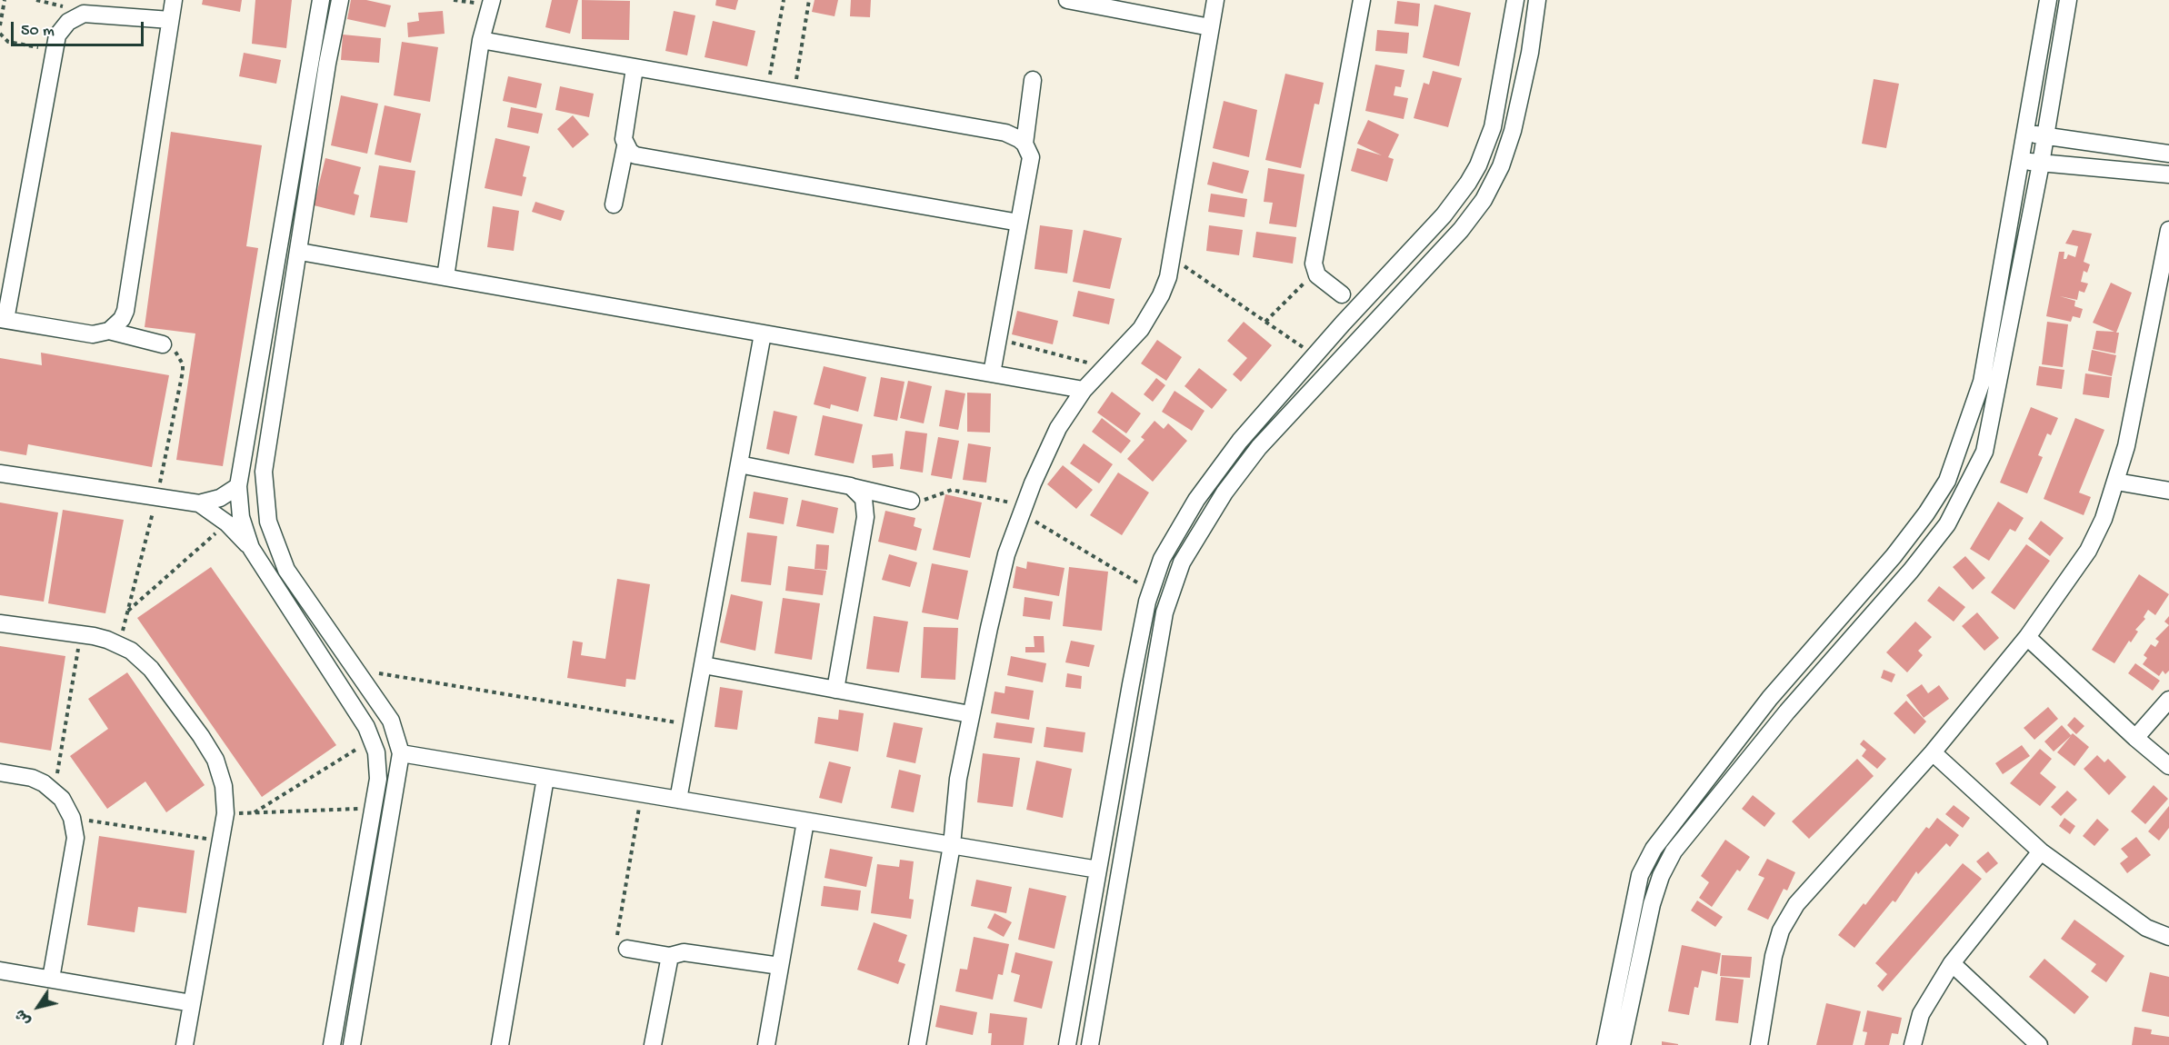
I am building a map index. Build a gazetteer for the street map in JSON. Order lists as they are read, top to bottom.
{
  "scale_bar": "50 m",
  "north": "bottom left"
}
